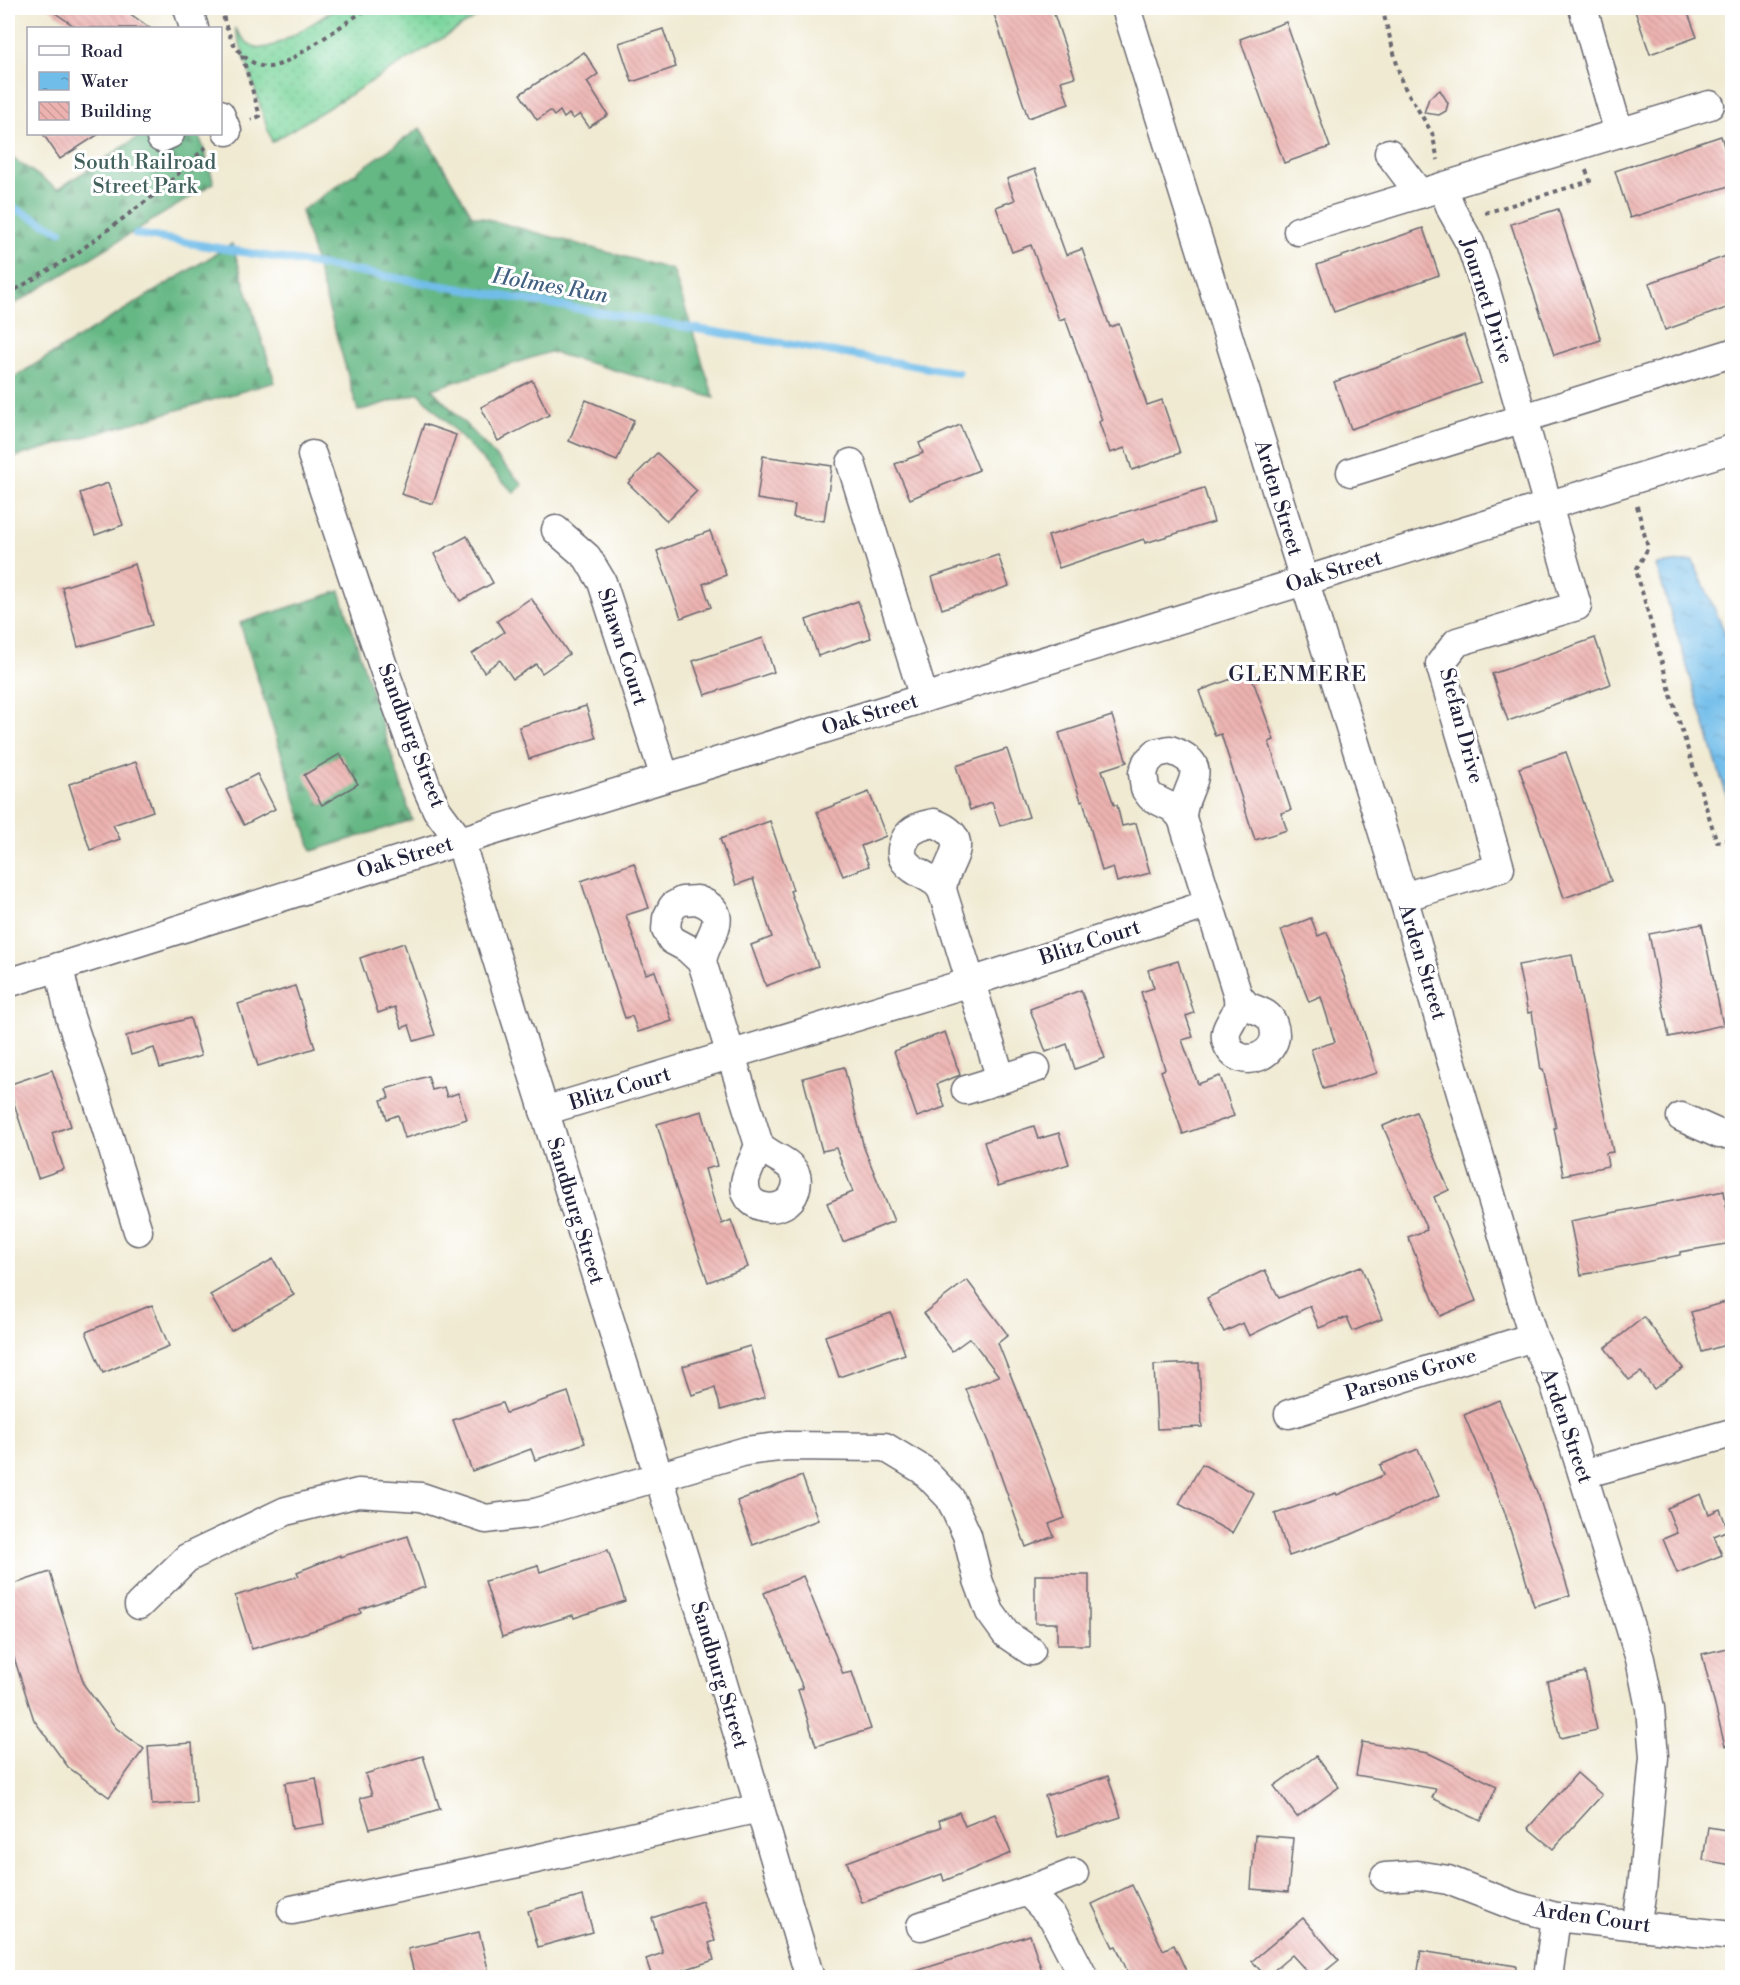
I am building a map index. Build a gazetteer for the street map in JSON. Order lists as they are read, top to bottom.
{
  "streets": {
    "street": [
      "Journet Drive",
      "Arden Street",
      "Oak Street",
      "Shawn Court",
      "Stefan Drive",
      "Sandburg Street",
      "Blitz Court",
      "Parsons Grove",
      "Arden Court"
    ]
  },
  "crossings": [
    ["Journet Drive", "Oak Street"],
    ["Journet Drive", "Stefan Drive"],
    ["Arden Street", "Oak Street"],
    ["Arden Street", "Stefan Drive"],
    ["Arden Street", "Parsons Grove"],
    ["Arden Street", "Arden Court"],
    ["Oak Street", "Shawn Court"],
    ["Oak Street", "Stefan Drive"],
    ["Oak Street", "Sandburg Street"],
    ["Sandburg Street", "Blitz Court"]
  ],
  "districts": ["GLENMERE"],
  "water": ["Holmes Run"],
  "parks": ["South Railroad Street Park"],
  "legend": ["Road", "Water", "Building"]
}
